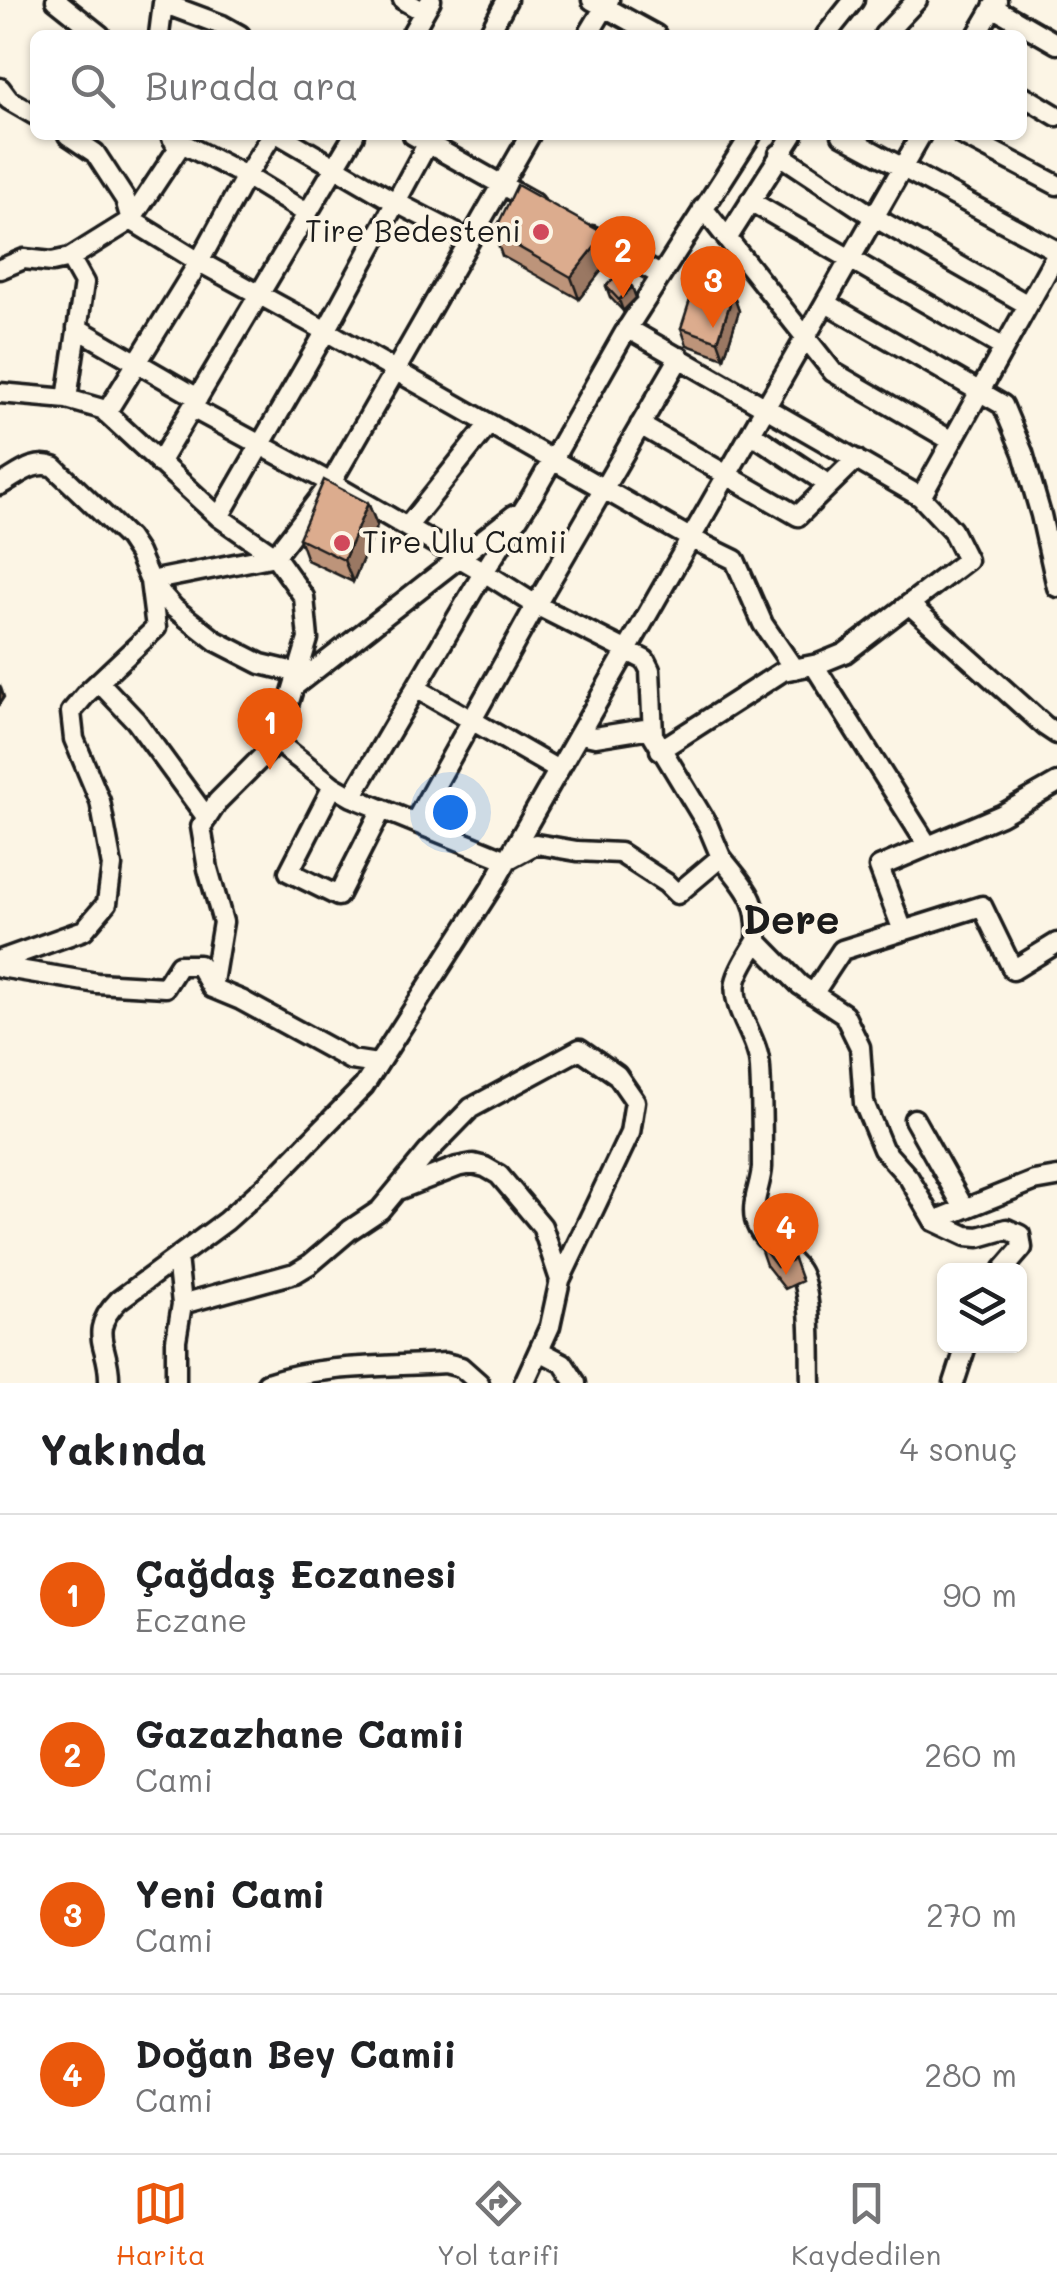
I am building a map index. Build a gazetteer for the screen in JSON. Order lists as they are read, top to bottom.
{
  "districts": ["Dere"],
  "places": ["Tire Bedesteni", "Tire Ulu Camii"],
  "page": {
    "search": "Burada ara",
    "pins": [
      "2",
      "3",
      "1",
      "4"
    ],
    "heading": ["Yakında", "4 sonuç"],
    "list": [
      {
        "mark": "1",
        "name": "Çağdaş Eczanesi",
        "note": "Eczane",
        "value": "90 m"
      },
      {
        "mark": "2",
        "name": "Gazazhane Camii",
        "note": "Cami",
        "value": "260 m"
      },
      {
        "mark": "3",
        "name": "Yeni Cami",
        "note": "Cami",
        "value": "270 m"
      },
      {
        "mark": "4",
        "name": "Doğan Bey Camii",
        "note": "Cami",
        "value": "280 m"
      }
    ],
    "nav": ["Harita", "Yol tarifi", "Kaydedilen"]
  }
}
